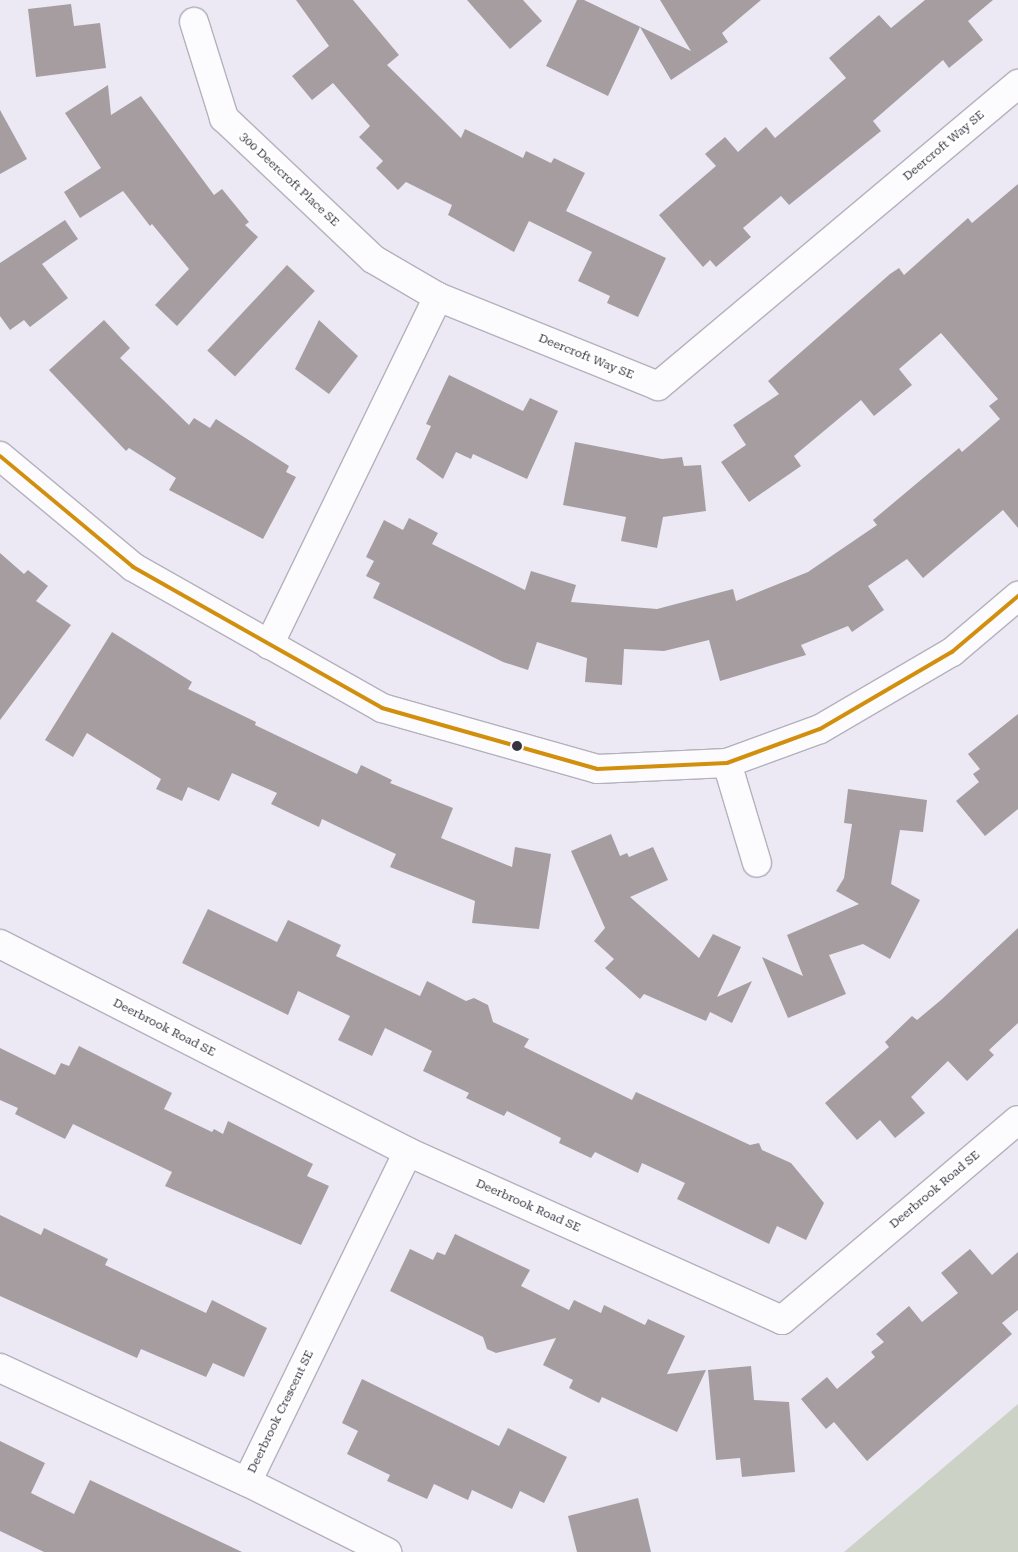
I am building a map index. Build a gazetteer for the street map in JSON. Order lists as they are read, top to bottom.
{
  "streets": {
    "street": [
      "Deercroft Way SE",
      "300 Deercroft Place SE",
      "Deerbrook Road SE",
      "Deerbrook Crescent SE"
    ]
  },
  "crossings": [
    ["Deercroft Way SE", "300 Deercroft Place SE"],
    ["Deerbrook Road SE", "Deerbrook Crescent SE"]
  ]
}
